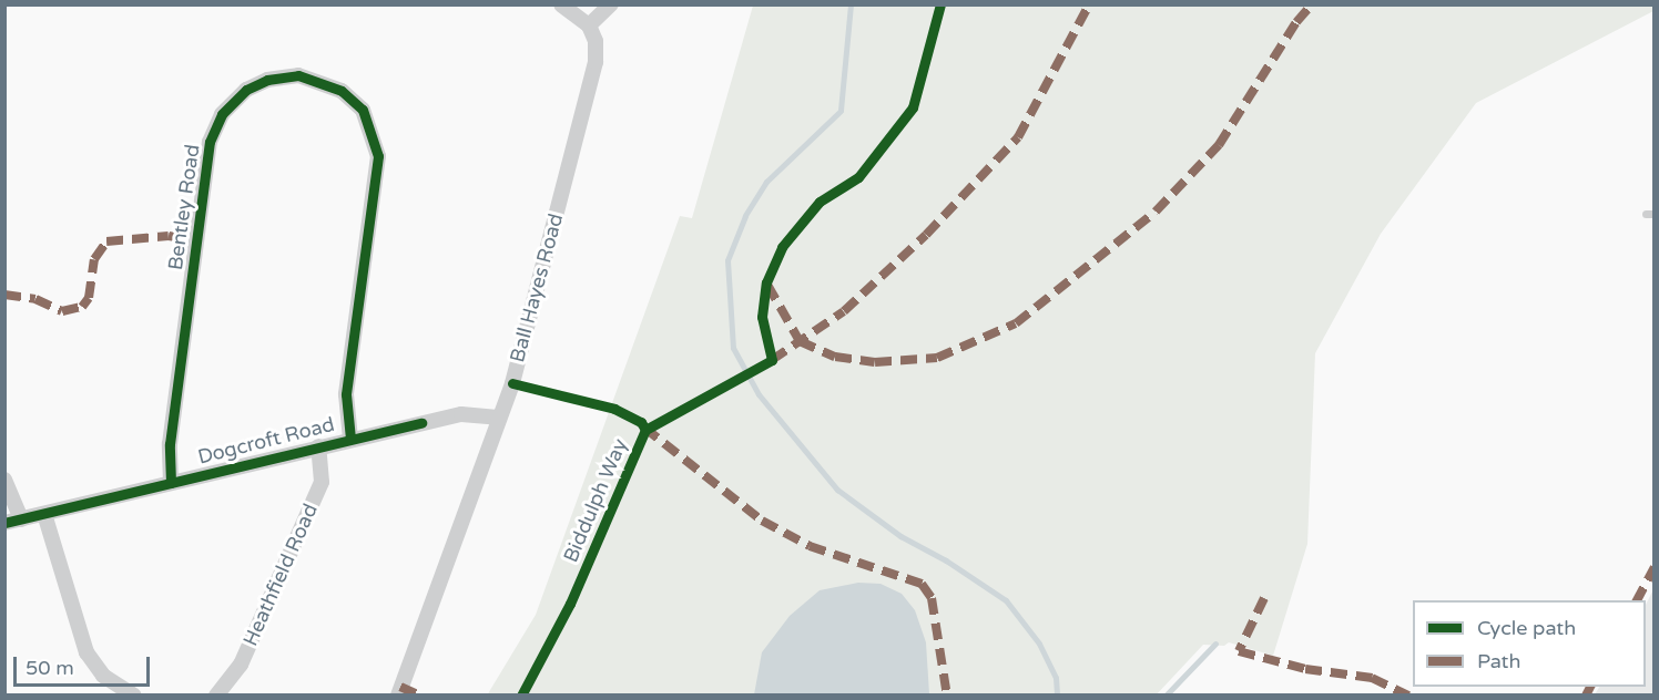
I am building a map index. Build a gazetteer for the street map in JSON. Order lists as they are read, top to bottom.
{
  "streets": {
    "street": [
      "Bentley Road",
      "Ball Hayes Road",
      "Dogcroft Road",
      "Heathfield Road"
    ],
    "cycle path": ["Biddulph Way"]
  },
  "crossings": [
    ["Bentley Road", "Dogcroft Road"],
    ["Ball Hayes Road", "Dogcroft Road"],
    ["Dogcroft Road", "Heathfield Road"]
  ],
  "legend": ["Cycle path", "Path"],
  "scale_bar": "50 m"
}
